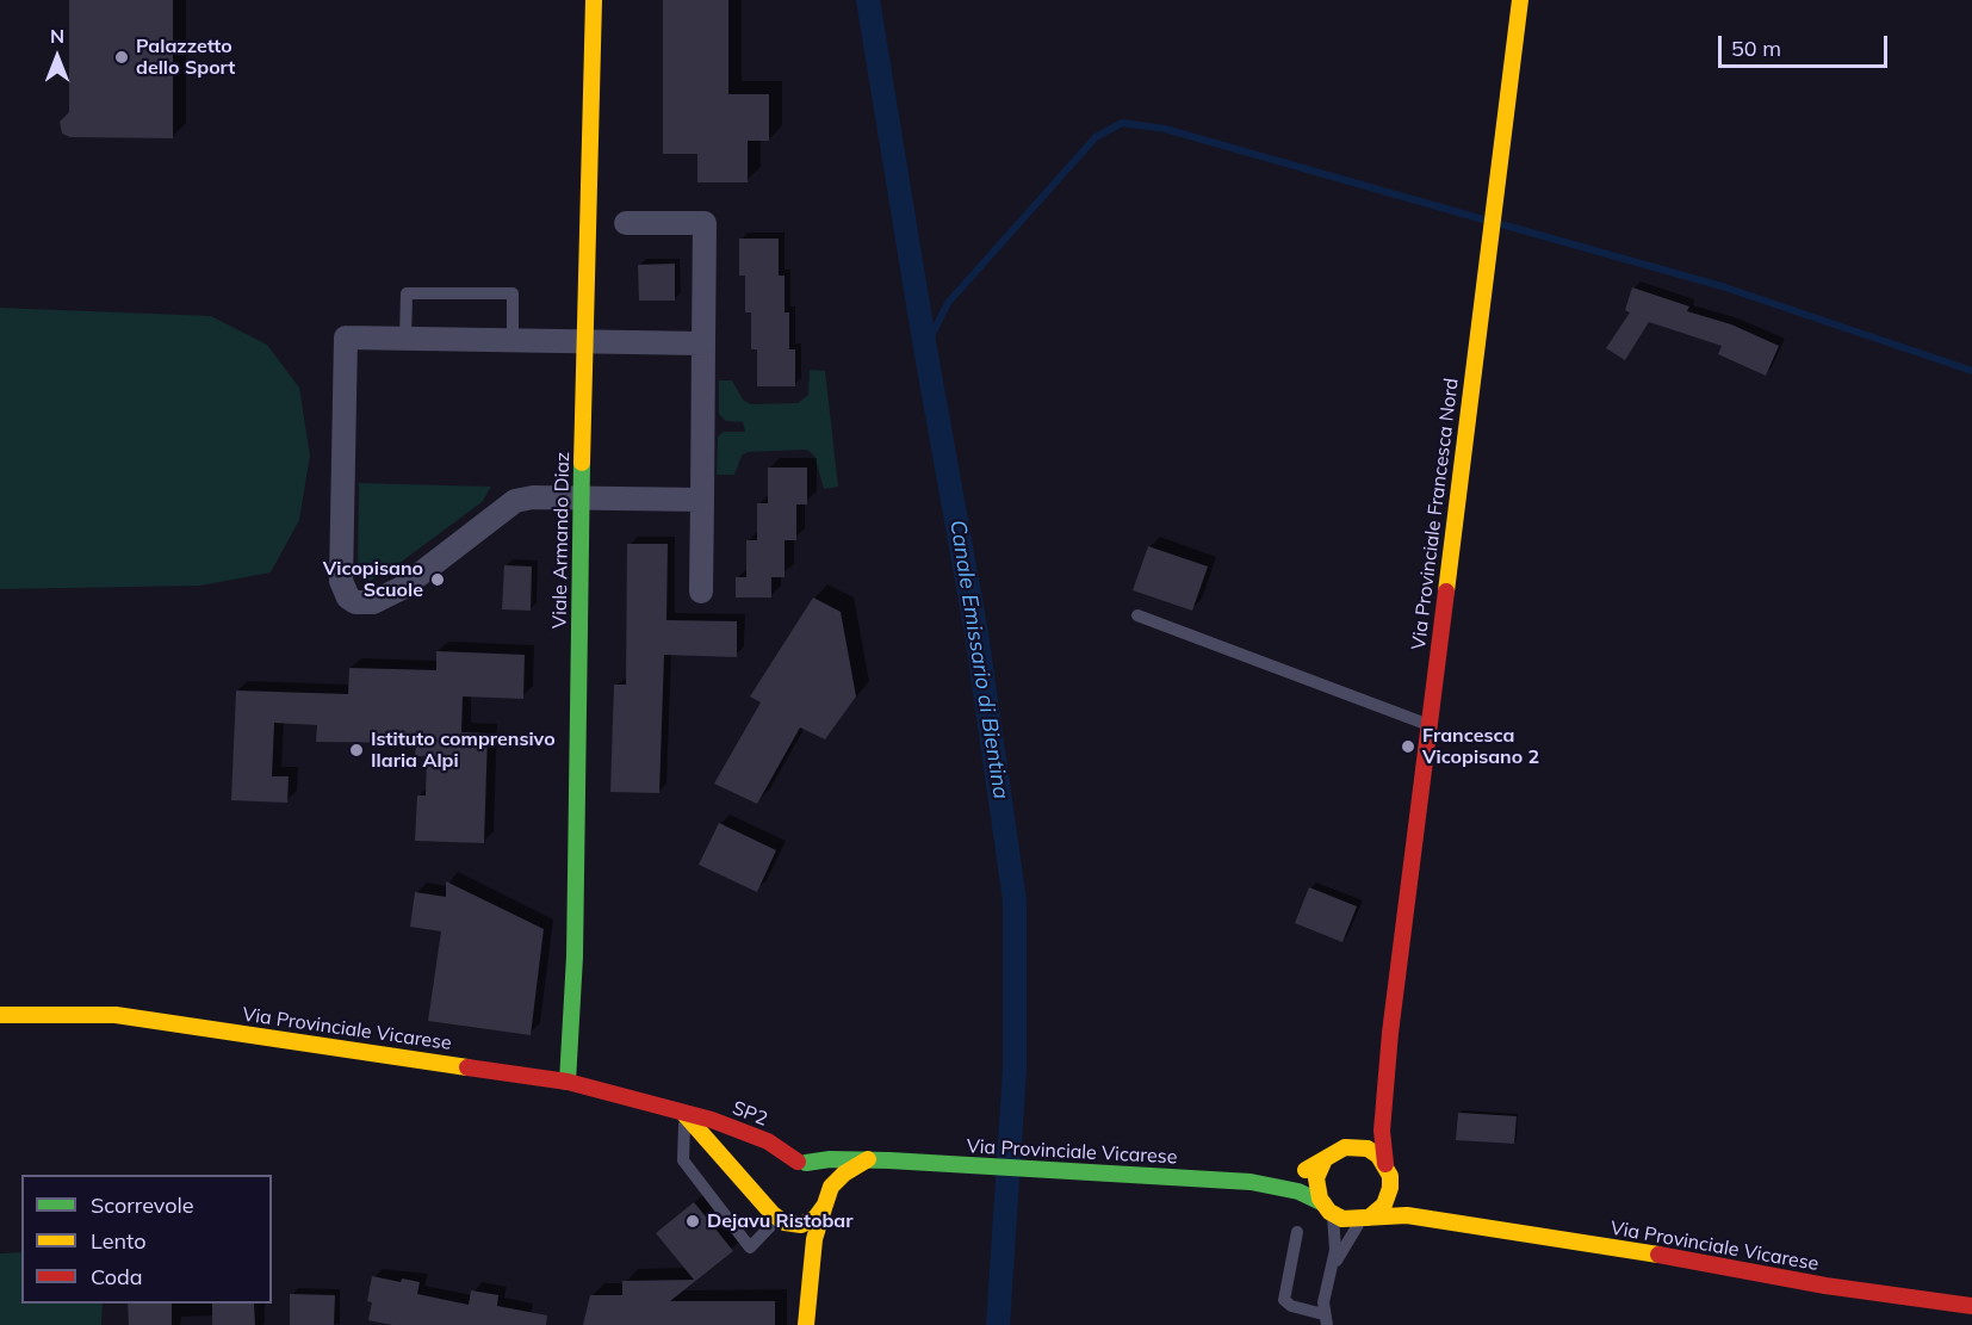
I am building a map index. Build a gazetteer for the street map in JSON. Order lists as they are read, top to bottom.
{
  "streets": {
    "main road": [
      "Via Provinciale Francesca Nord",
      "Viale Armando Diaz",
      "Via Provinciale Vicarese",
      "SP2"
    ]
  },
  "crossings": [
    ["Viale Armando Diaz", "Via Provinciale Vicarese"],
    ["Via Provinciale Vicarese", "SP2"]
  ],
  "water": ["Canale Emissario di Bientina"],
  "places": [
    "Palazzetto dello Sport",
    "Vicopisano Scuole",
    "Francesca Vicopisano 2",
    "Istituto comprensivo Ilaria Alpi",
    "Dejavu Ristobar"
  ],
  "legend": ["Scorrevole", "Lento", "Coda"],
  "scale_bar": "50 m",
  "north": "top"
}
